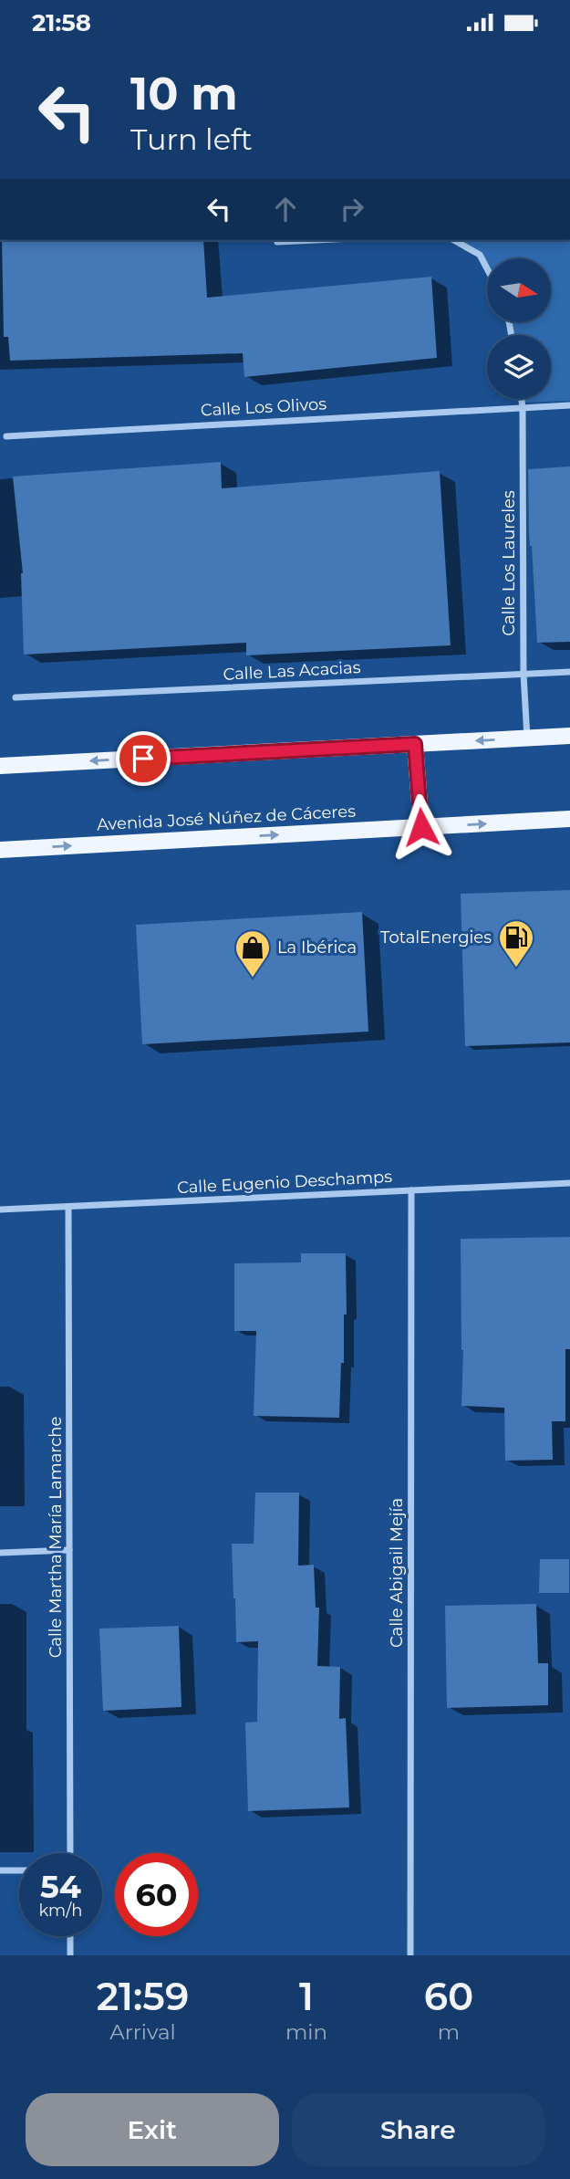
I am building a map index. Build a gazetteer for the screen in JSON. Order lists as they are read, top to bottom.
{
  "streets": {
    "main road": ["Avenida José Núñez de Cáceres"],
    "street": [
      "Calle Los Olivos",
      "Calle Los Laureles",
      "Calle Las Acacias",
      "Calle Eugenio Deschamps",
      "Calle Martha María Lamarche",
      "Calle Abigail Mejía"
    ]
  },
  "crossings": [
    ["Calle Los Olivos", "Calle Los Laureles"],
    ["Calle Los Laureles", "Calle Las Acacias"],
    ["Calle Eugenio Deschamps", "Calle Martha María Lamarche"],
    ["Calle Eugenio Deschamps", "Calle Abigail Mejía"]
  ],
  "places": {
    "fuel station": ["TotalEnergies"],
    "shop": ["La Ibérica"]
  },
  "north": "right",
  "page": {
    "status": "21:58",
    "turn": ["10 m", "Turn left"],
    "speed": "54 km/h",
    "limit": "60",
    "eta": [
      "21:59",
      "Arrival",
      "1",
      "min",
      "60",
      "m"
    ],
    "buttons": ["Exit", "Share"]
  }
}
